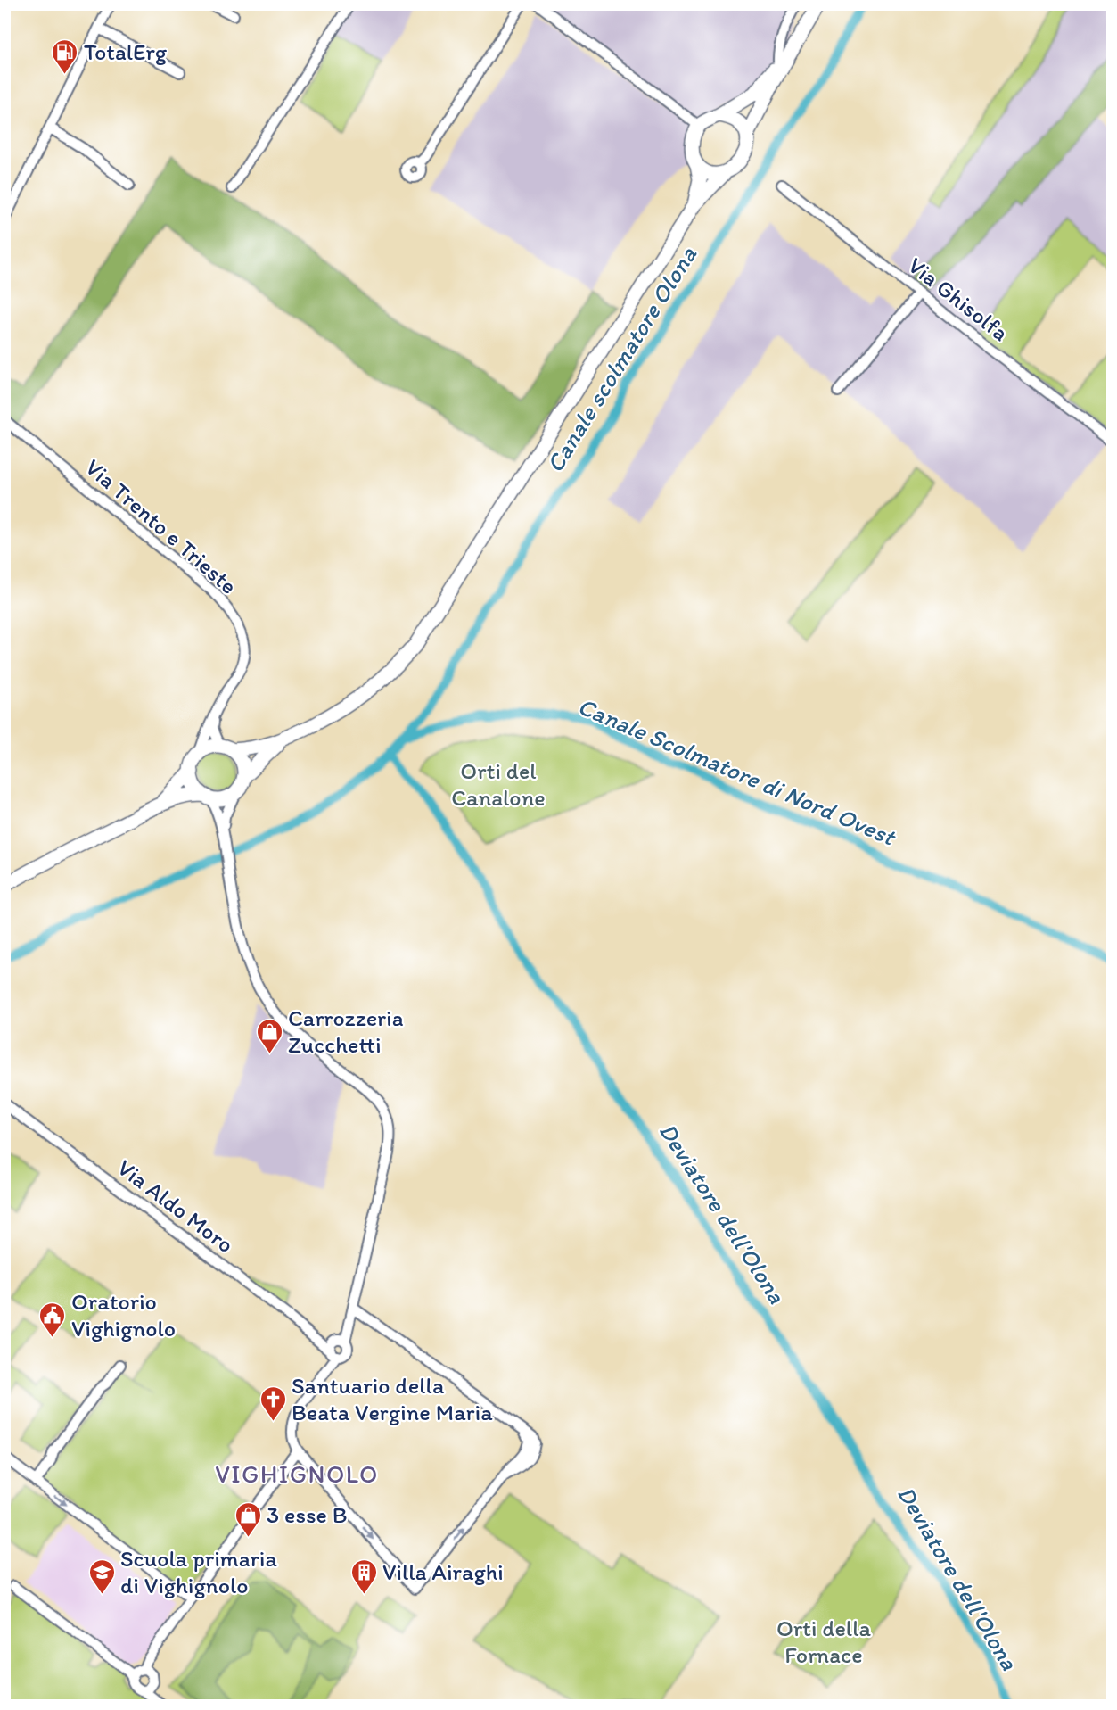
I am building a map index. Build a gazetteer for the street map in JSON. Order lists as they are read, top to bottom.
{
  "streets": {
    "street": ["Via Ghisolfa", "Via Trento e Trieste", "Via Aldo Moro"]
  },
  "districts": ["VIGHIGNOLO"],
  "water": ["Canale scolmatore Olona", "Canale Scolmatore di Nord Ovest", "Deviatore dell'Olona"],
  "parks": ["Orti del Canalone", "Orti della Fornace"],
  "places": {
    "fuel station": ["TotalErg"],
    "shop": ["Carrozzeria Zucchetti", "3 esse B"],
    "public building": ["Oratorio Vighignolo"],
    "church": ["Santuario della Beata Vergine Maria"],
    "school or university": ["Scuola primaria di Vighignolo"],
    "building": ["Villa Airaghi"]
  }
}
